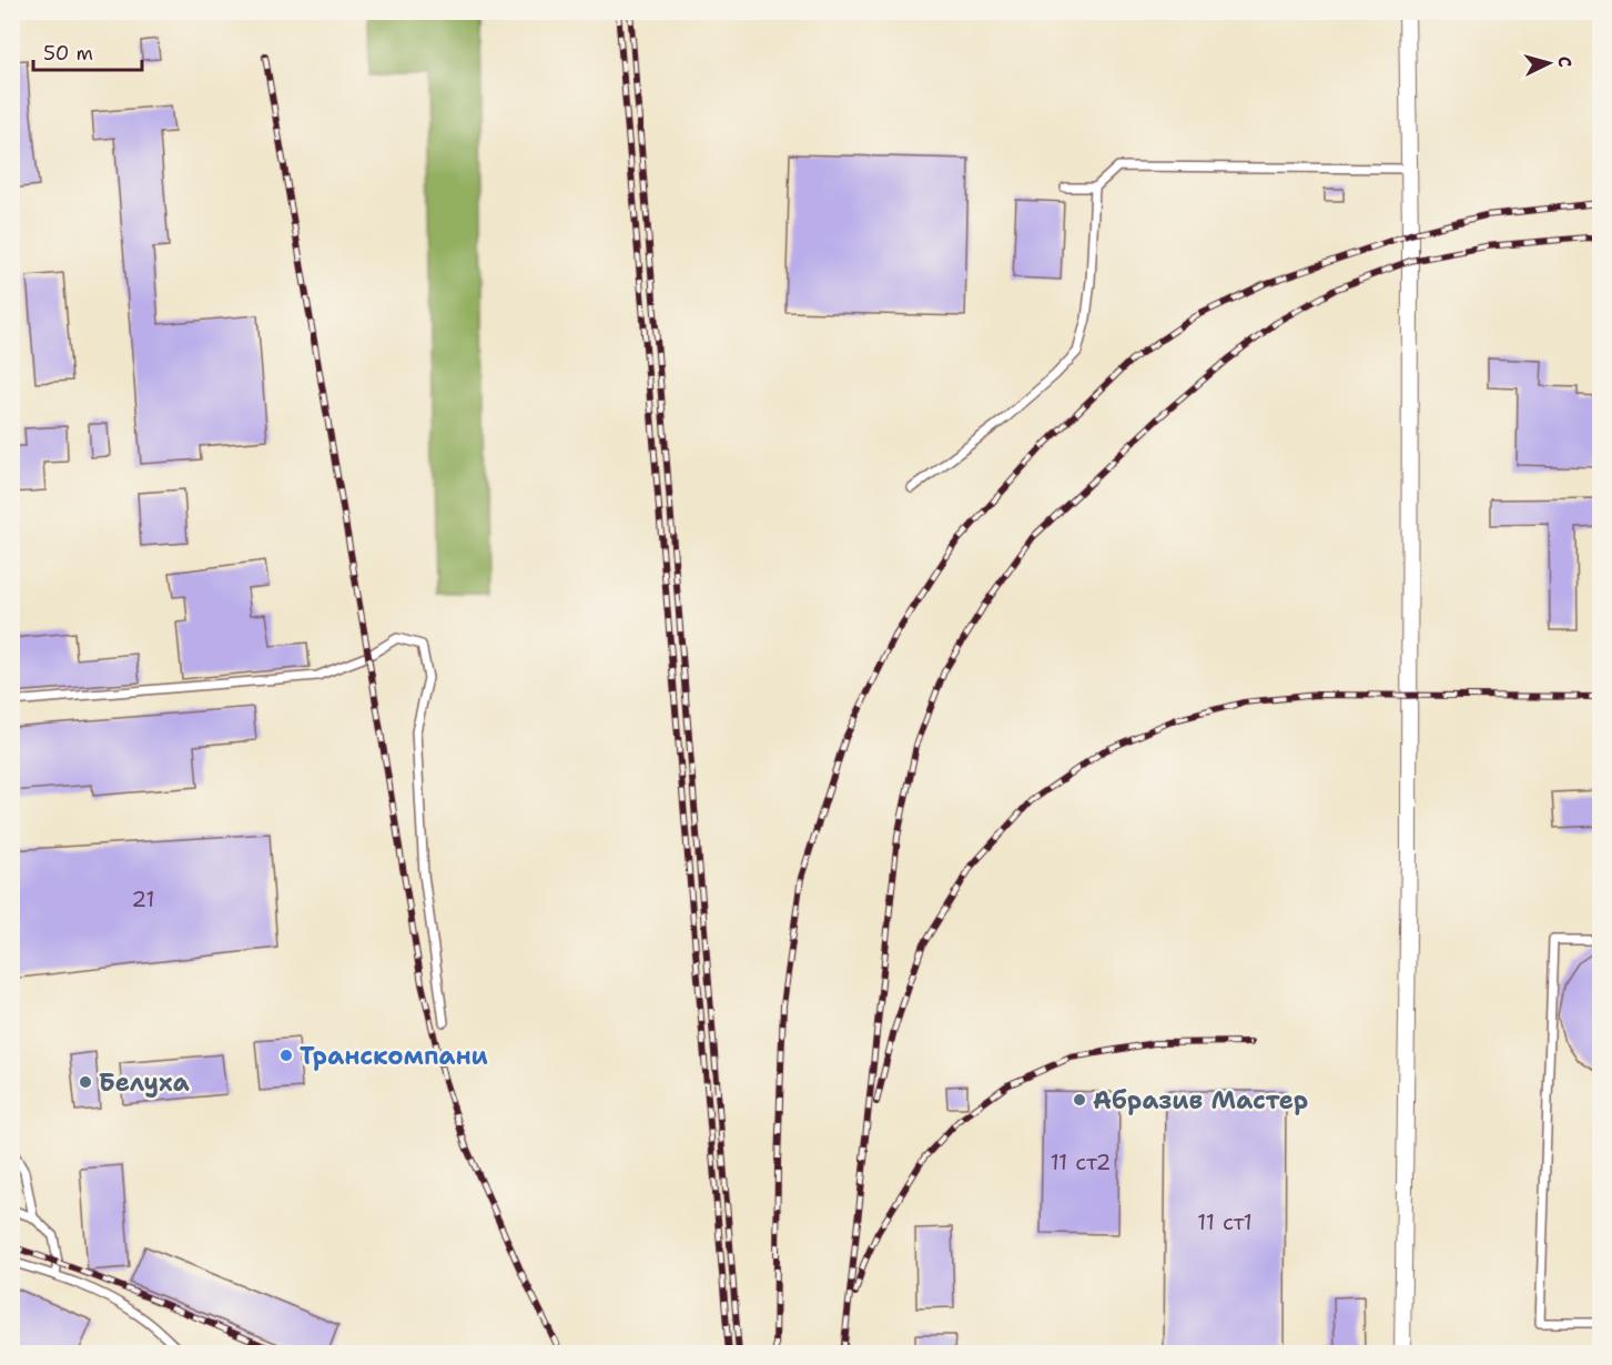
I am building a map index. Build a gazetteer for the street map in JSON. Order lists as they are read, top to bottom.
{
  "places": ["Транскомпани", "Белуха", "Абразив Мастер"],
  "house_numbers": ["21", "11 ст2", "11 ст1"],
  "scale_bar": "50 m",
  "north": "right"
}
